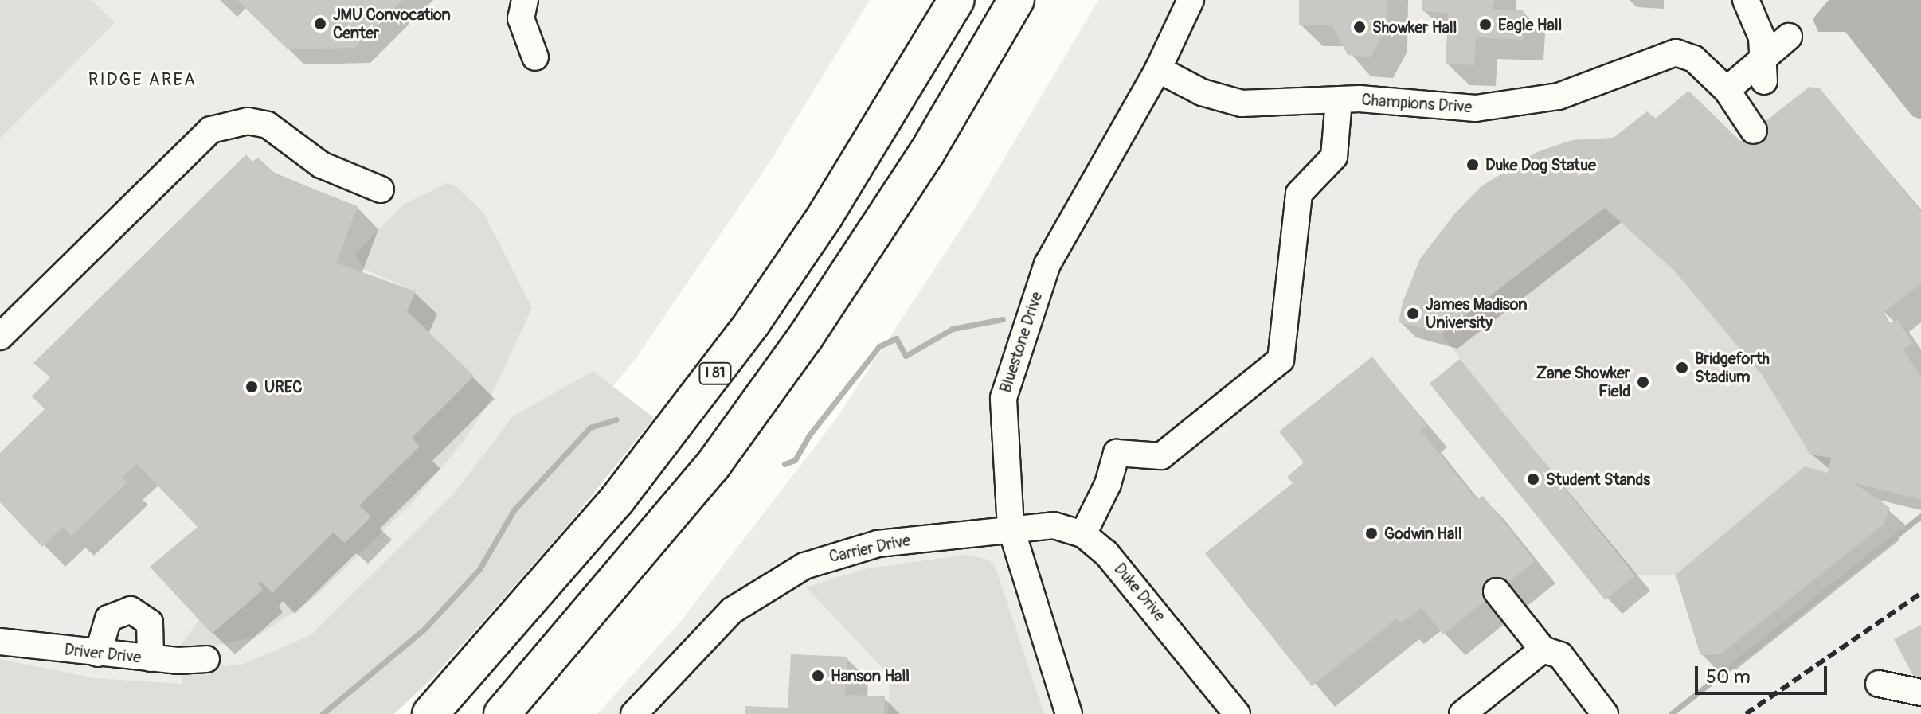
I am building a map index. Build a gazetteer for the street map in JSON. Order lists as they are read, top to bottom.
{
  "streets": {
    "highway": ["I 81"],
    "street": [
      "Champions Drive",
      "Bluestone Drive",
      "Carrier Drive",
      "Duke Drive",
      "Driver Drive"
    ]
  },
  "crossings": [
    ["Champions Drive", "Bluestone Drive"],
    ["Bluestone Drive", "Carrier Drive"],
    ["Bluestone Drive", "Duke Drive"],
    ["Carrier Drive", "Duke Drive"]
  ],
  "districts": ["RIDGE AREA"],
  "places": [
    "JMU Convocation Center",
    "Eagle Hall",
    "Showker Hall",
    "Duke Dog Statue",
    "James Madison University",
    "Bridgeforth Stadium",
    "Zane Showker Field",
    "UREC",
    "Student Stands",
    "Godwin Hall",
    "Hanson Hall"
  ],
  "scale_bar": "50 m"
}
